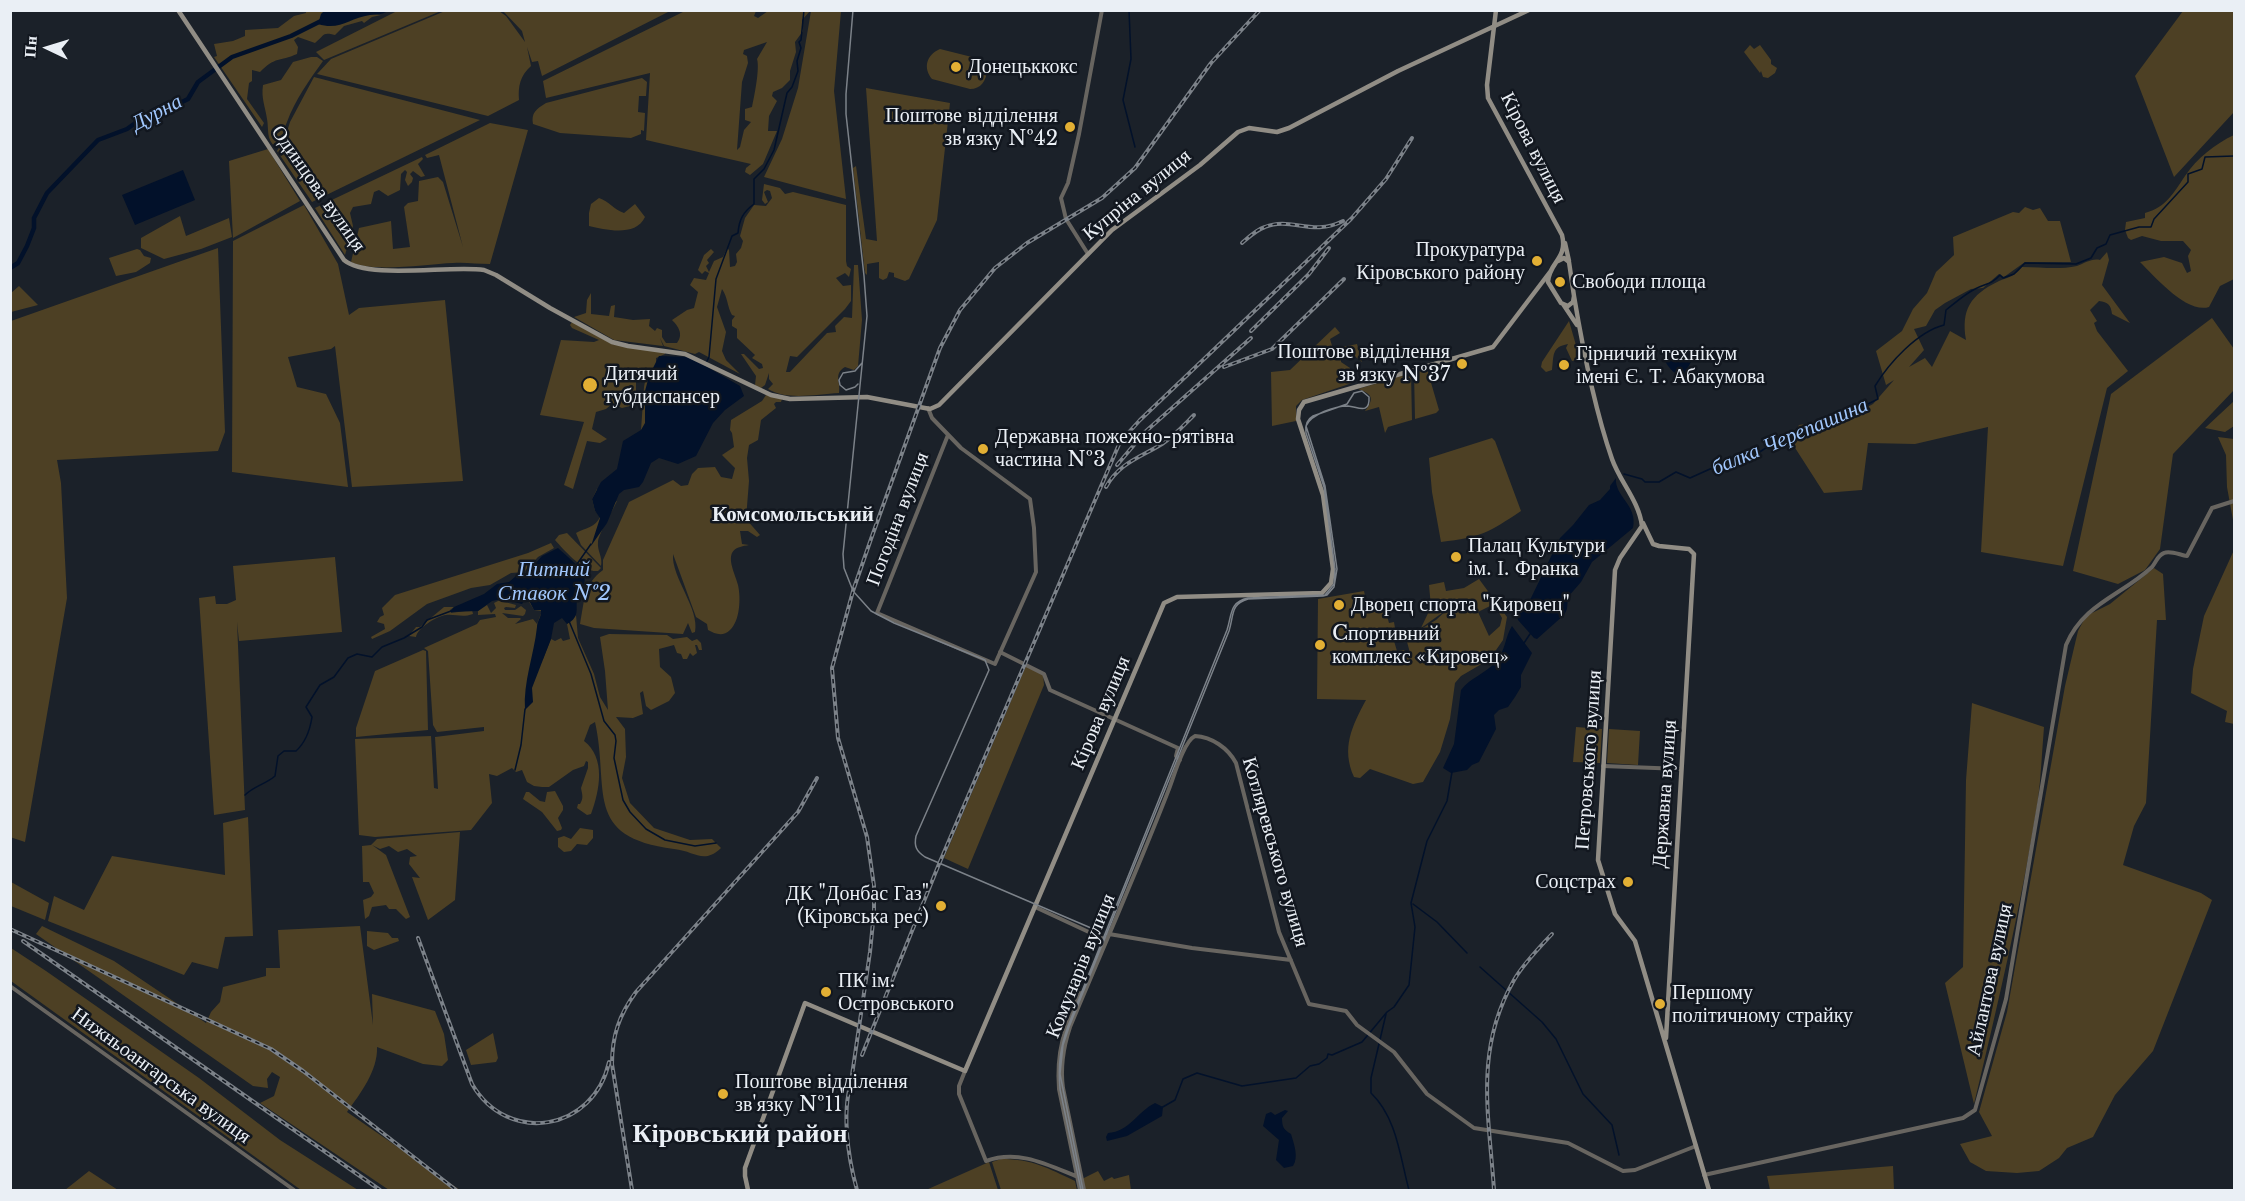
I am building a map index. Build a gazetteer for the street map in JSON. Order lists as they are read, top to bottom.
{
  "streets": {
    "main road": [
      "Кірова вулиця",
      "Одинцова вулиця",
      "Купріна вулиця",
      "Петровського вулиця",
      "Державна вулиця"
    ],
    "street": [
      "Погодіна вулиця",
      "Котляревського вулиця",
      "Комунарів вулиця",
      "Айлантова вулиця",
      "Нижньоангарська вулиця"
    ]
  },
  "crossings": [
    ["Кірова вулиця", "Купріна вулиця"],
    ["Одинцова вулиця", "Купріна вулиця"],
    ["Петровського вулиця", "Державна вулиця"],
    ["Петровського вулиця", "Котляревського вулиця"],
    ["Петровського вулиця", "Айлантова вулиця"],
    ["Котляревського вулиця", "Комунарів вулиця"]
  ],
  "districts": ["Комсомольський", "Кіровський район"],
  "water": ["Дурна", "балка Черепашина", "Питний Ставок №2"],
  "places": [
    "Донецьккокс",
    "Поштове відділення зв'язку №42",
    "Прокуратура Кіровського району",
    "Свободи площа",
    "Поштове відділення зв'язку №37",
    "Гірничий технікум імені Є. Т. Абакумова",
    "Дитячий тубдиспансер",
    "Державна пожежно-рятівна частина №3",
    "Палац Культури ім. І. Франка",
    "Дворец спорта \"Кировец\"",
    "Cпортивний комплекс «Кировец»",
    "Соцстрах",
    "ДК \"Донбас Газ\" (Кіровська рес)",
    "ПК ім. Островського",
    "Першому політичному страйку",
    "Поштове відділення зв'язку №11"
  ],
  "north": "left"
}
